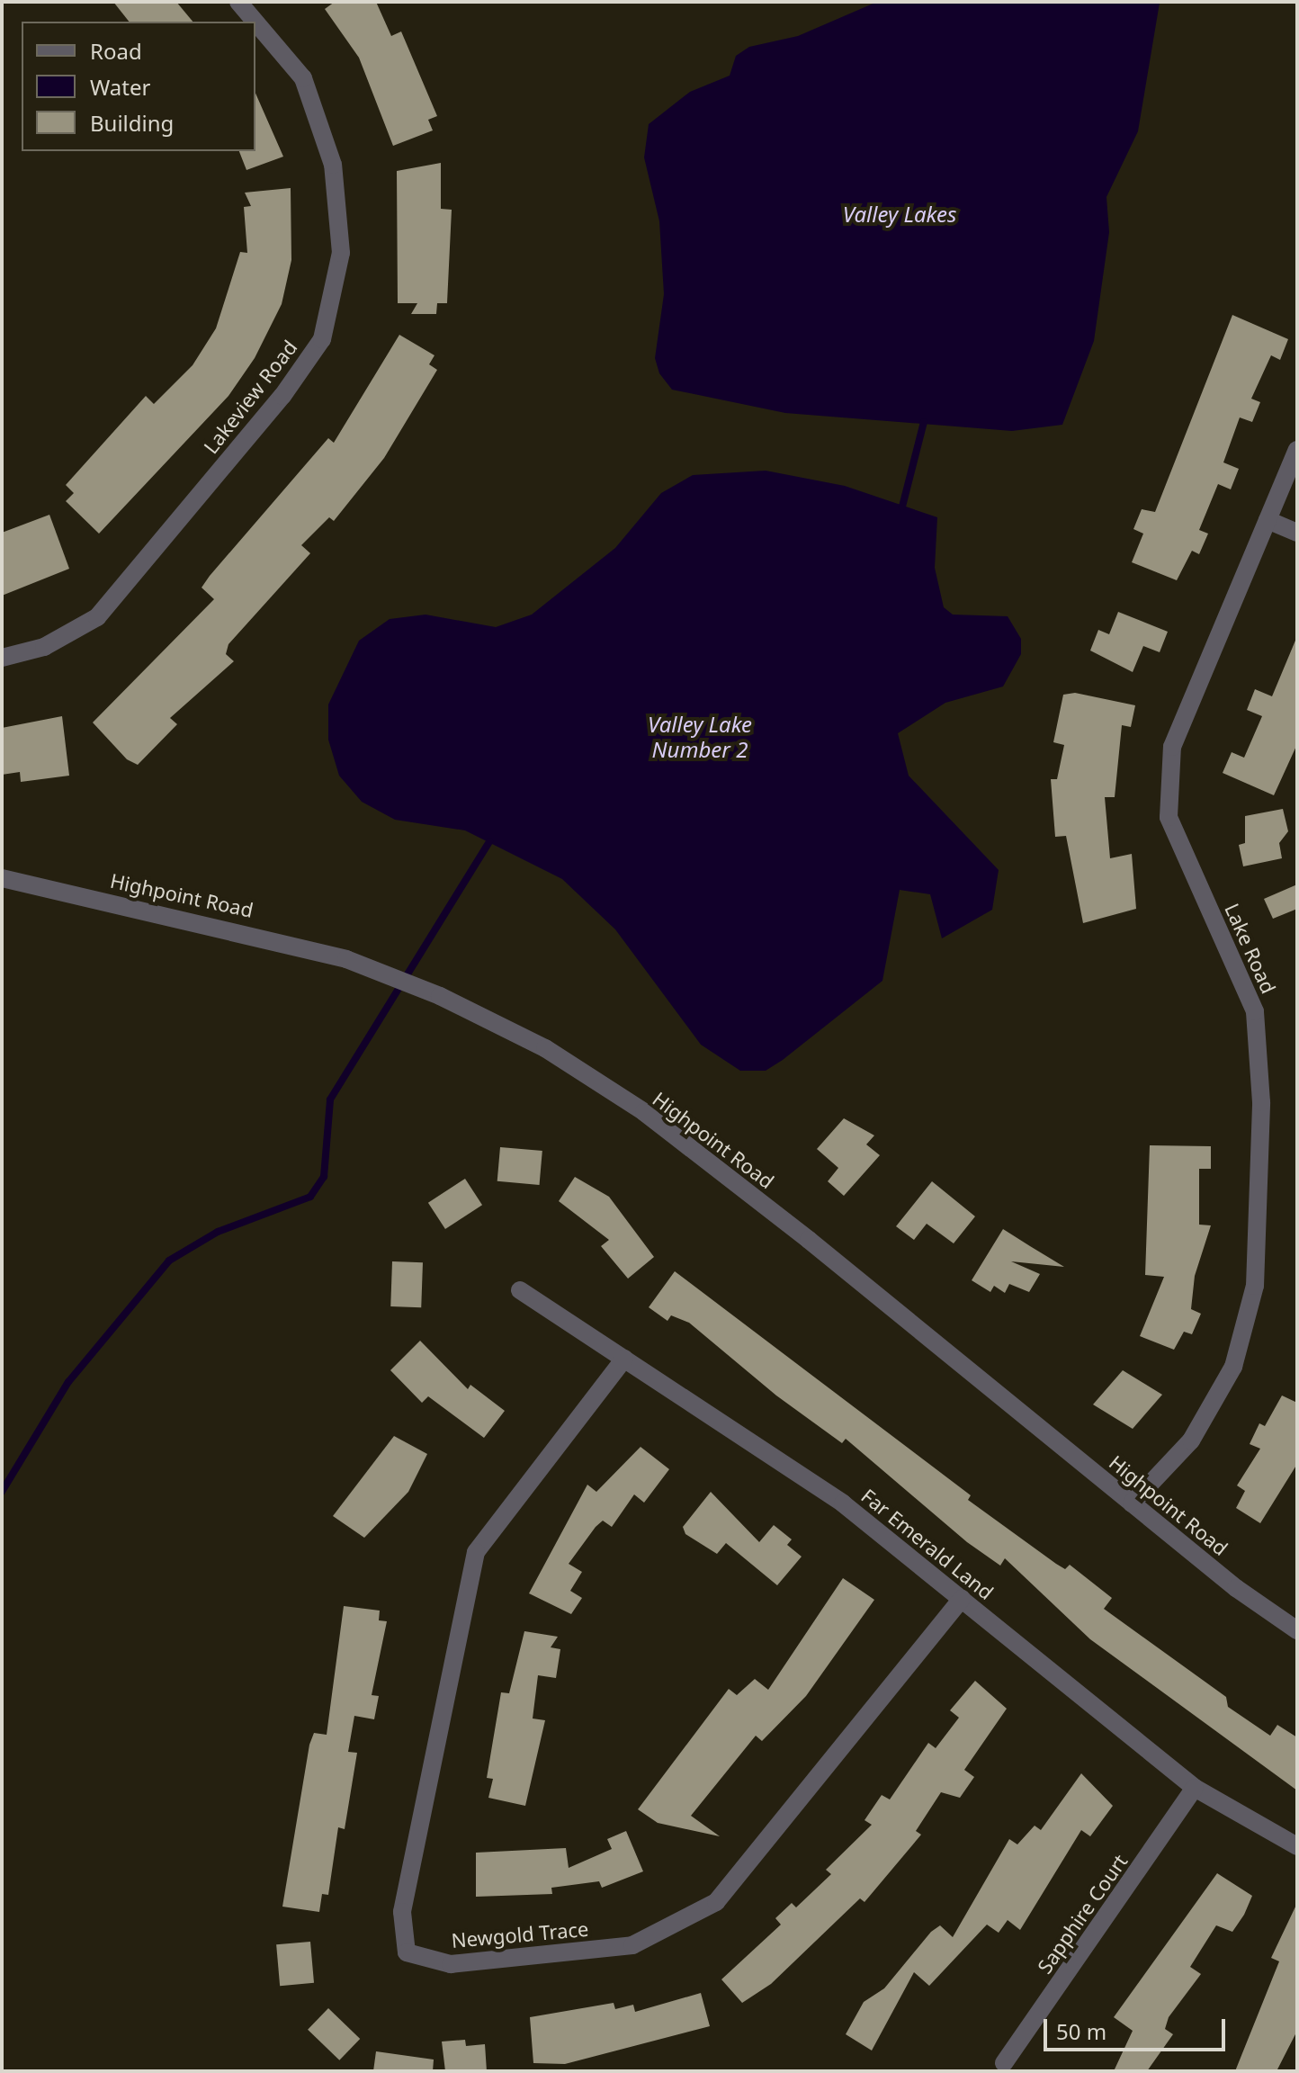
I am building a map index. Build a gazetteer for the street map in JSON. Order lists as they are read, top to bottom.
{
  "streets": {
    "street": [
      "Lakeview Road",
      "Highpoint Road",
      "Lake Road",
      "Far Emerald Land",
      "Sapphire Court",
      "Newgold Trace"
    ]
  },
  "crossings": [
    ["Highpoint Road", "Lake Road"],
    ["Far Emerald Land", "Sapphire Court"],
    ["Far Emerald Land", "Newgold Trace"]
  ],
  "water": ["Valley Lakes", "Valley Lake Number 2"],
  "legend": ["Road", "Water", "Building"],
  "scale_bar": "50 m"
}
